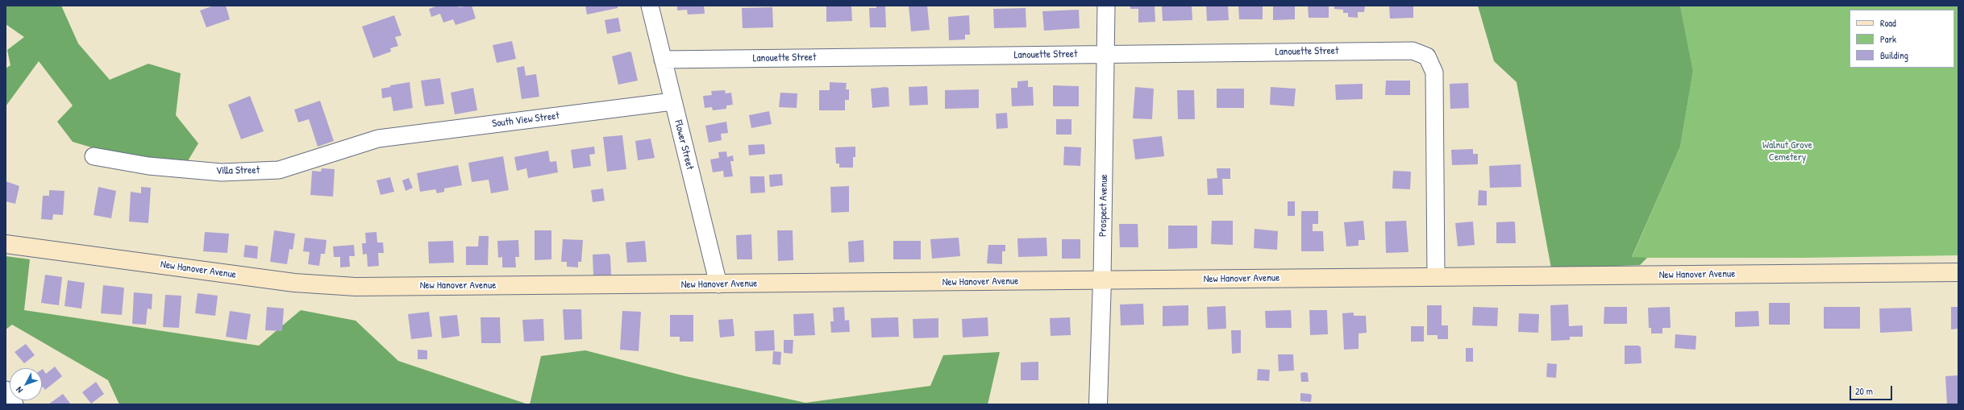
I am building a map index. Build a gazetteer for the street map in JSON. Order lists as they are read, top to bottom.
{
  "streets": {
    "main road": ["New Hanover Avenue"],
    "street": [
      "Lanouette Street",
      "South View Street",
      "Flower Street",
      "Villa Street",
      "Prospect Avenue"
    ]
  },
  "crossings": [
    ["Lanouette Street", "Flower Street"],
    ["Lanouette Street", "Prospect Avenue"],
    ["Lanouette Street", "New Hanover Avenue"],
    ["South View Street", "Flower Street"],
    ["South View Street", "Villa Street"],
    ["Flower Street", "New Hanover Avenue"],
    ["Prospect Avenue", "New Hanover Avenue"]
  ],
  "parks": ["Walnut Grove Cemetery"],
  "legend": ["Road", "Park", "Building"],
  "scale_bar": "20 m",
  "north": "bottom left"
}
